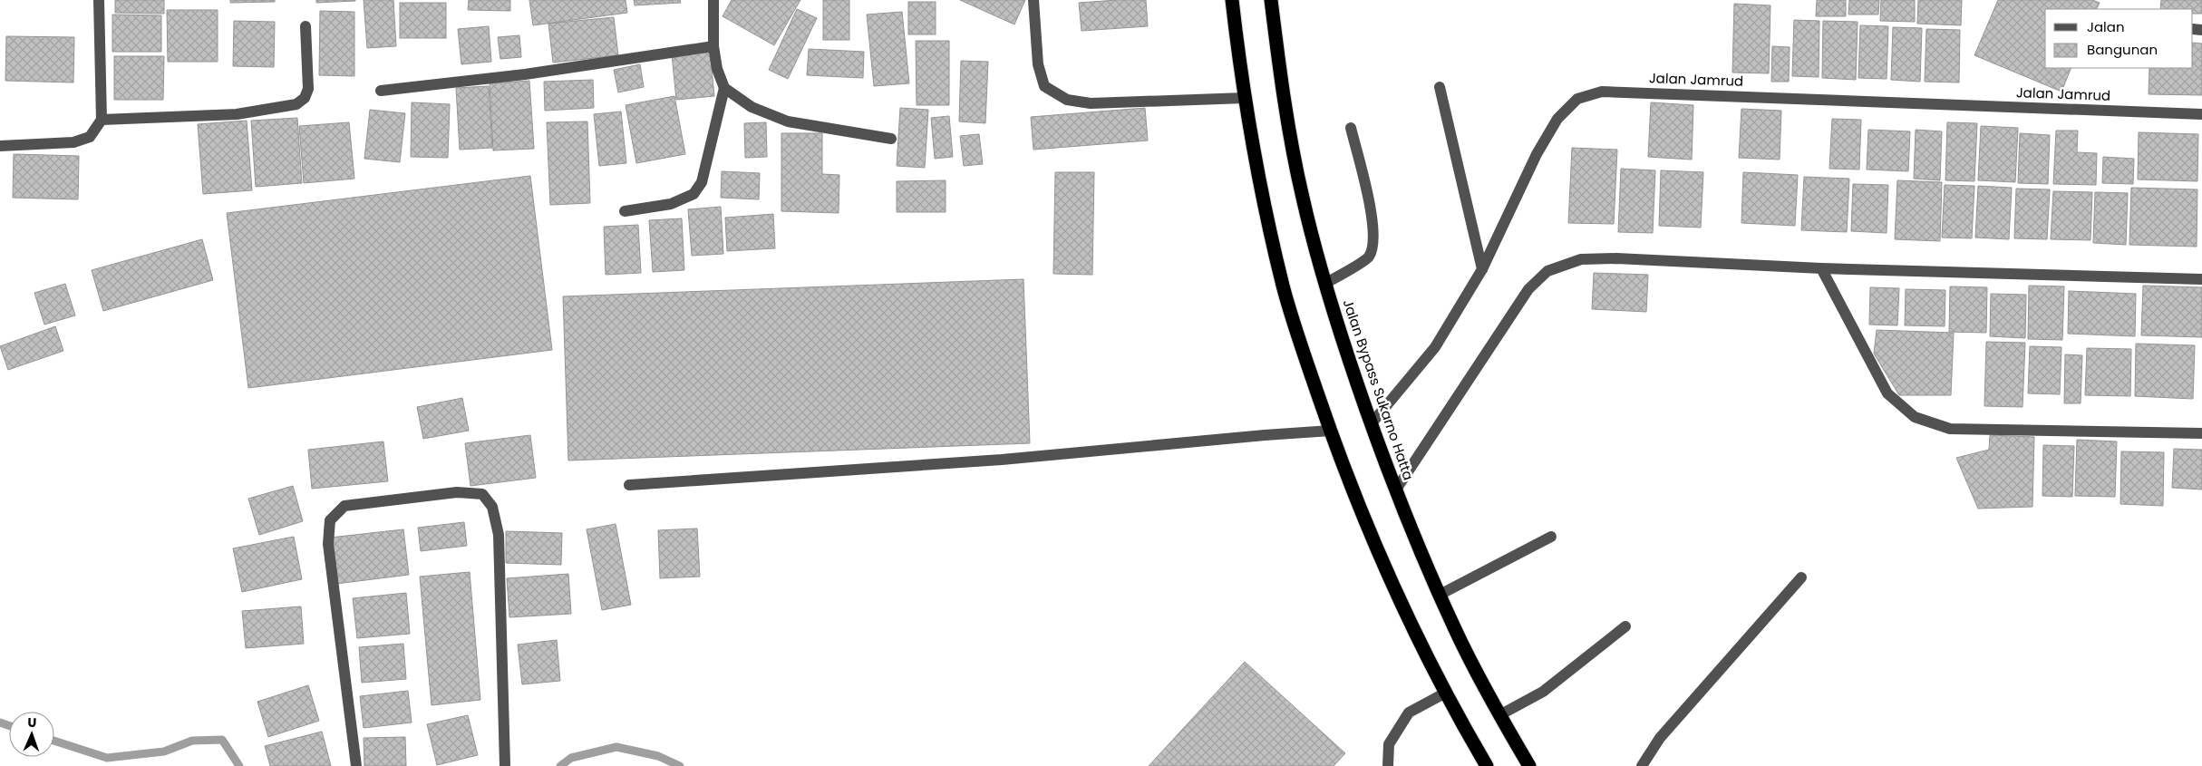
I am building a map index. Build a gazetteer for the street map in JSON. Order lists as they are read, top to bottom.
{
  "streets": {
    "highway": ["Jalan Bypass Sukarno Hatta"],
    "street": ["Jalan Jamrud"]
  },
  "crossings": [
    ["Jalan Jamrud", "Jalan Bypass Sukarno Hatta"]
  ],
  "legend": ["Jalan", "Bangunan"],
  "north": "top"
}
